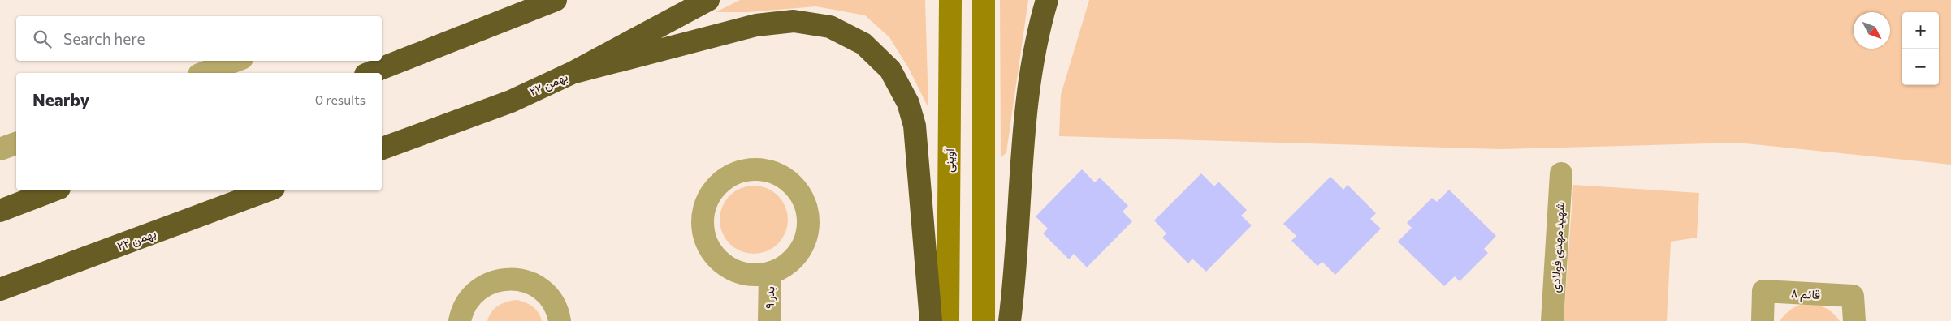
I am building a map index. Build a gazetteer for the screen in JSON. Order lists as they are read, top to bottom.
{
  "streets": {
    "highway": ["۲۲ بهمن"],
    "main road": ["آوینی"],
    "street": ["شهید مهدی فولادی", "قائم ۸", "بدر ۹"]
  },
  "north": "bottom right",
  "page": {
    "map_buttons": ["+", "−"],
    "search": "Search here",
    "heading": ["Nearby", "0 results"]
  }
}
